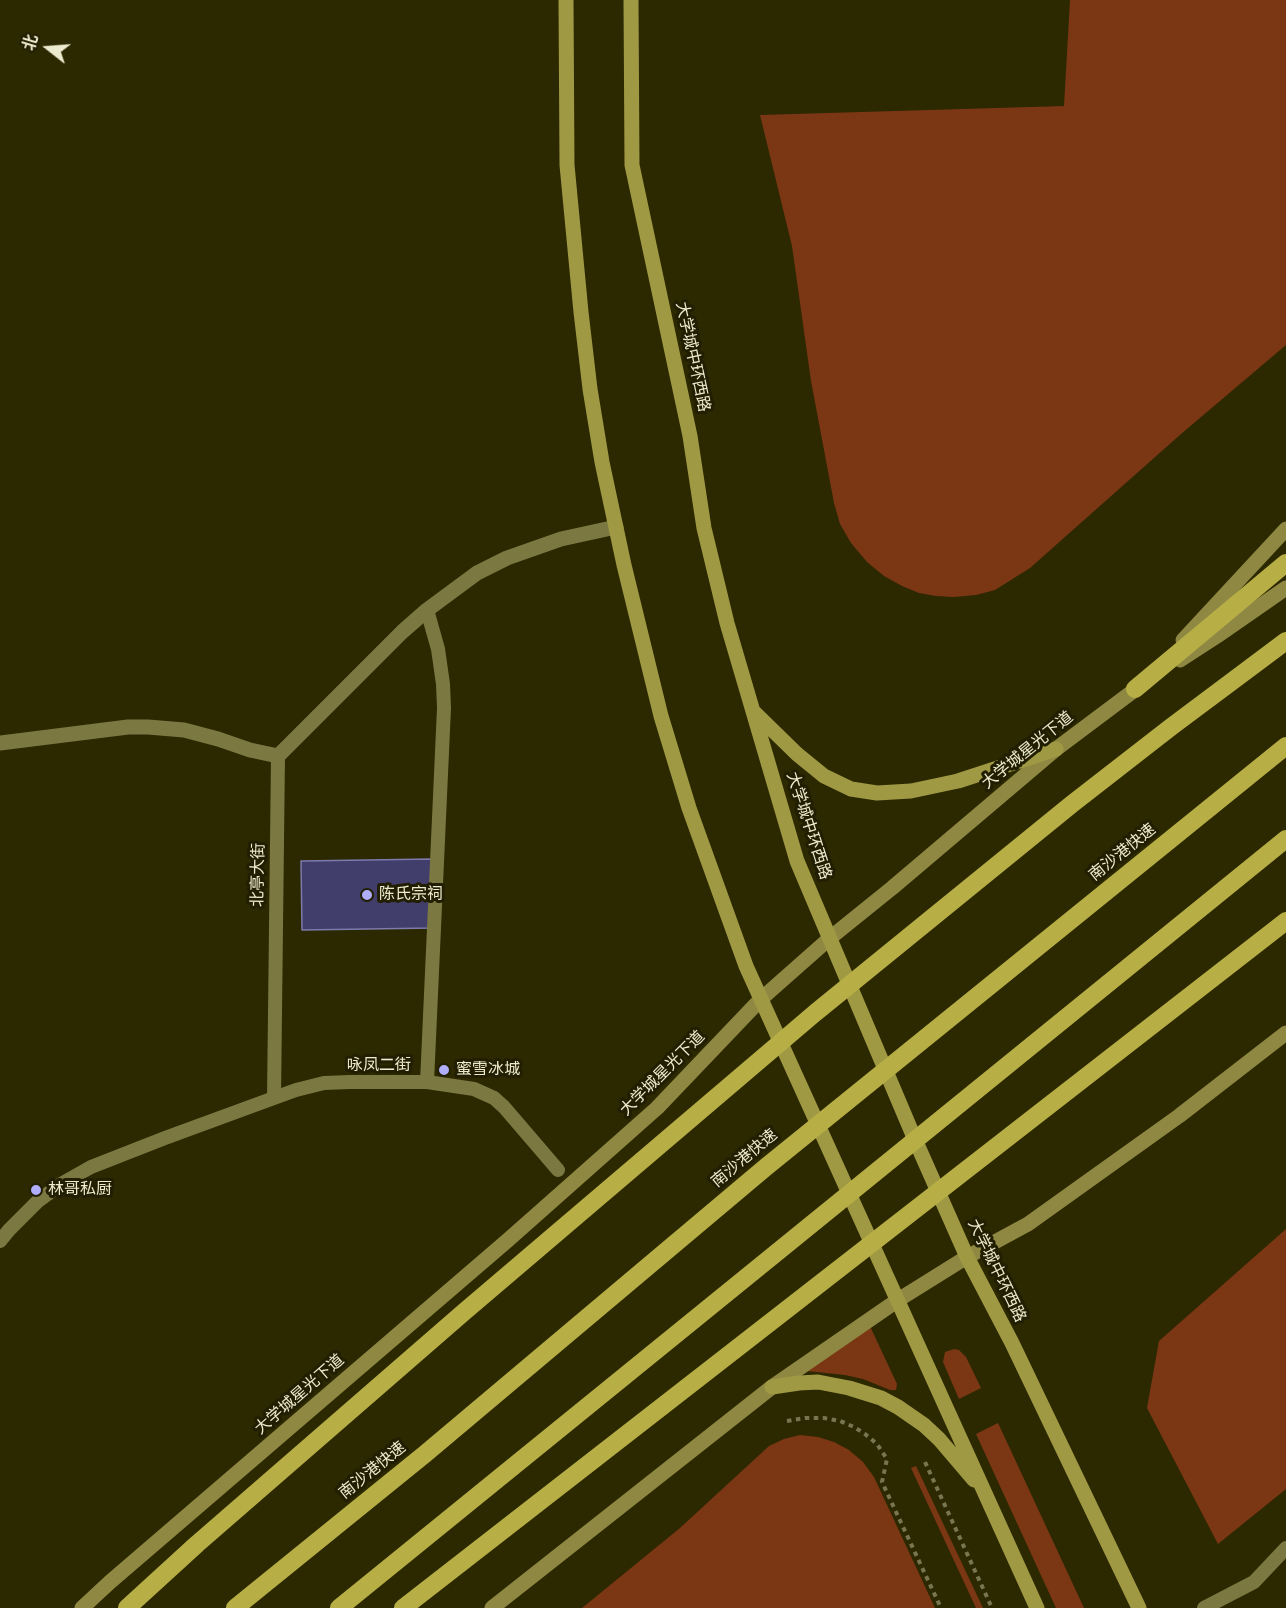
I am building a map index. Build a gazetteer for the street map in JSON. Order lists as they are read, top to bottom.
{
  "streets": {
    "highway": ["南沙港快速"],
    "main road": ["大学城中环西路", "大学城星光下道"],
    "lane": ["北亭大街", "咏凤二街"]
  },
  "crossings": [
    ["大学城中环西路", "大学城星光下道"],
    ["北亭大街", "咏凤二街"]
  ],
  "places": ["陈氏宗祠", "蜜雪冰城", "林哥私厨"],
  "north": "left"
}
